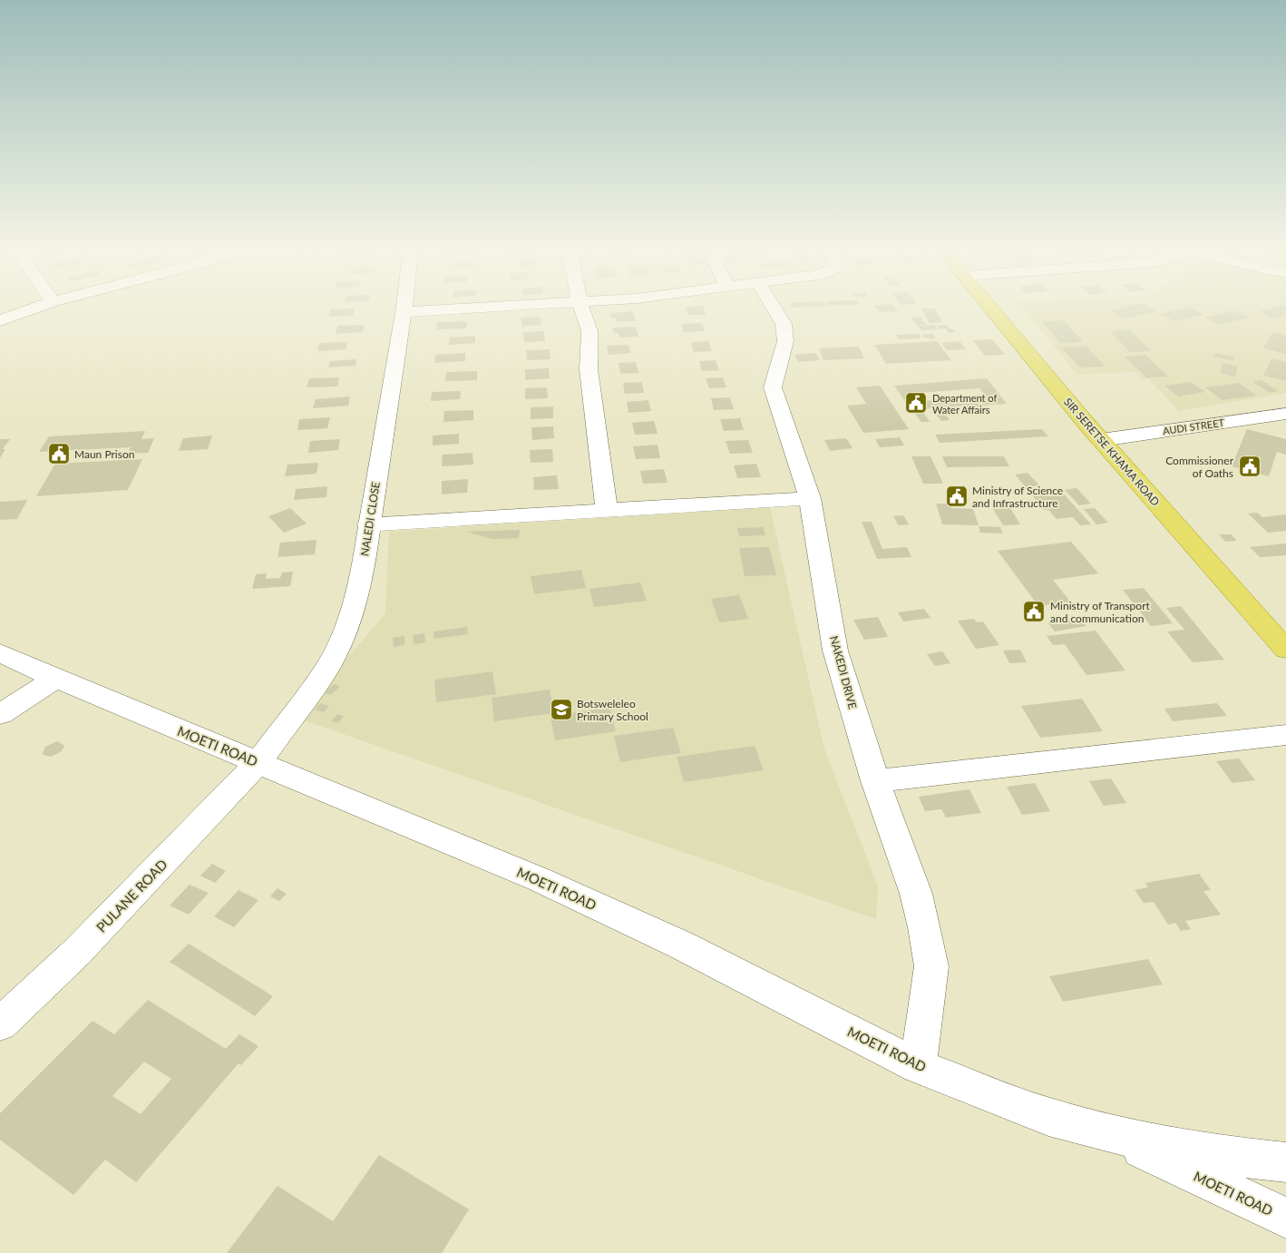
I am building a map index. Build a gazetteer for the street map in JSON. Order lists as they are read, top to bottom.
{
  "streets": {
    "main road": ["SIR SERETSE KHAMA ROAD"],
    "street": [
      "AUDI STREET",
      "NALEDI CLOSE",
      "NAKEDI DRIVE",
      "MOETI ROAD",
      "PULANE ROAD"
    ]
  },
  "crossings": [
    ["AUDI STREET", "SIR SERETSE KHAMA ROAD"],
    ["NALEDI CLOSE", "MOETI ROAD"],
    ["NALEDI CLOSE", "PULANE ROAD"],
    ["NAKEDI DRIVE", "MOETI ROAD"],
    ["MOETI ROAD", "PULANE ROAD"]
  ],
  "places": {
    "public building": [
      "Department of Water Affairs",
      "Maun Prison",
      "Commissioner of Oaths",
      "Ministry of Science and Infrastructure",
      "Ministry of Transport and communication"
    ],
    "school or university": ["Botsweleleo Primary School"]
  }
}
